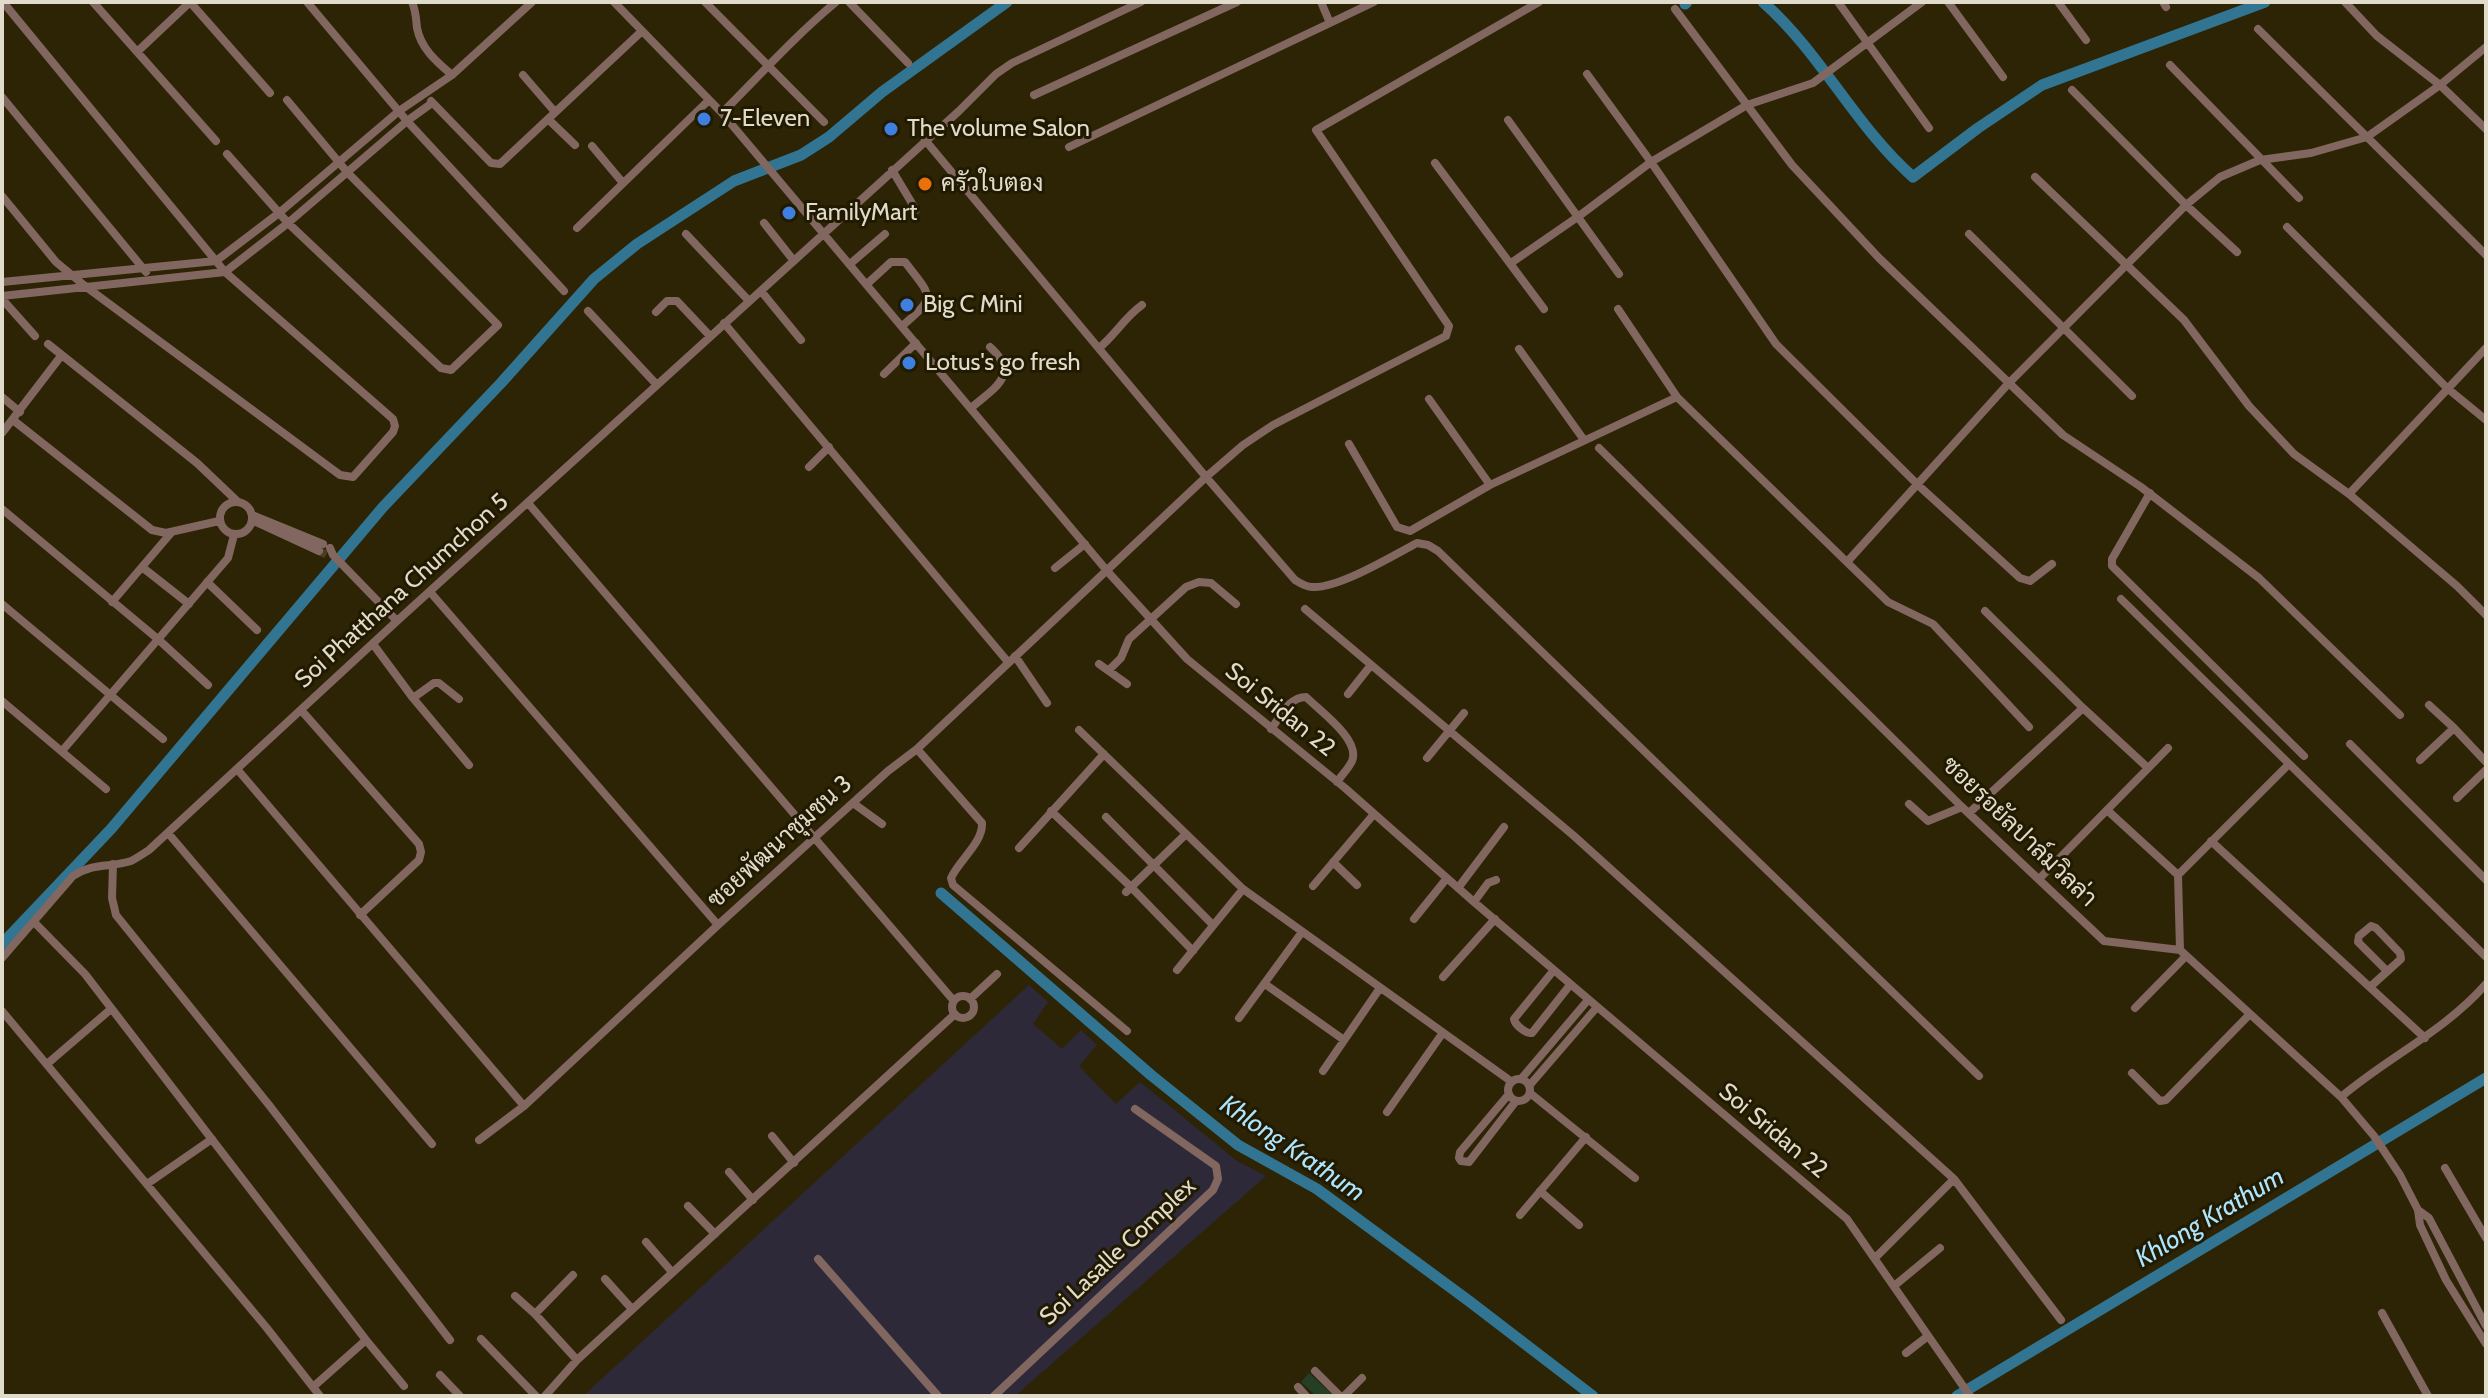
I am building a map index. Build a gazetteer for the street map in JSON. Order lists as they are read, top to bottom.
{
  "streets": {
    "street": [
      "Soi Phatthana Chumchon 5",
      "Soi Sridan 22",
      "ซอยรอยัลปาล์มวิลล่า",
      "ซอยพัฒนาชุมชน 3",
      "Soi Lasalle Complex"
    ]
  },
  "crossings": [
    ["Soi Phatthana Chumchon 5", "Soi Sridan 22"],
    ["Soi Sridan 22", "ซอยพัฒนาชุมชน 3"]
  ],
  "water": ["Khlong Krathum"],
  "places": [
    "7-Eleven",
    "The volume Salon",
    "ครัวใบตอง",
    "FamilyMart",
    "Big C Mini",
    "Lotus's go fresh"
  ]
}
